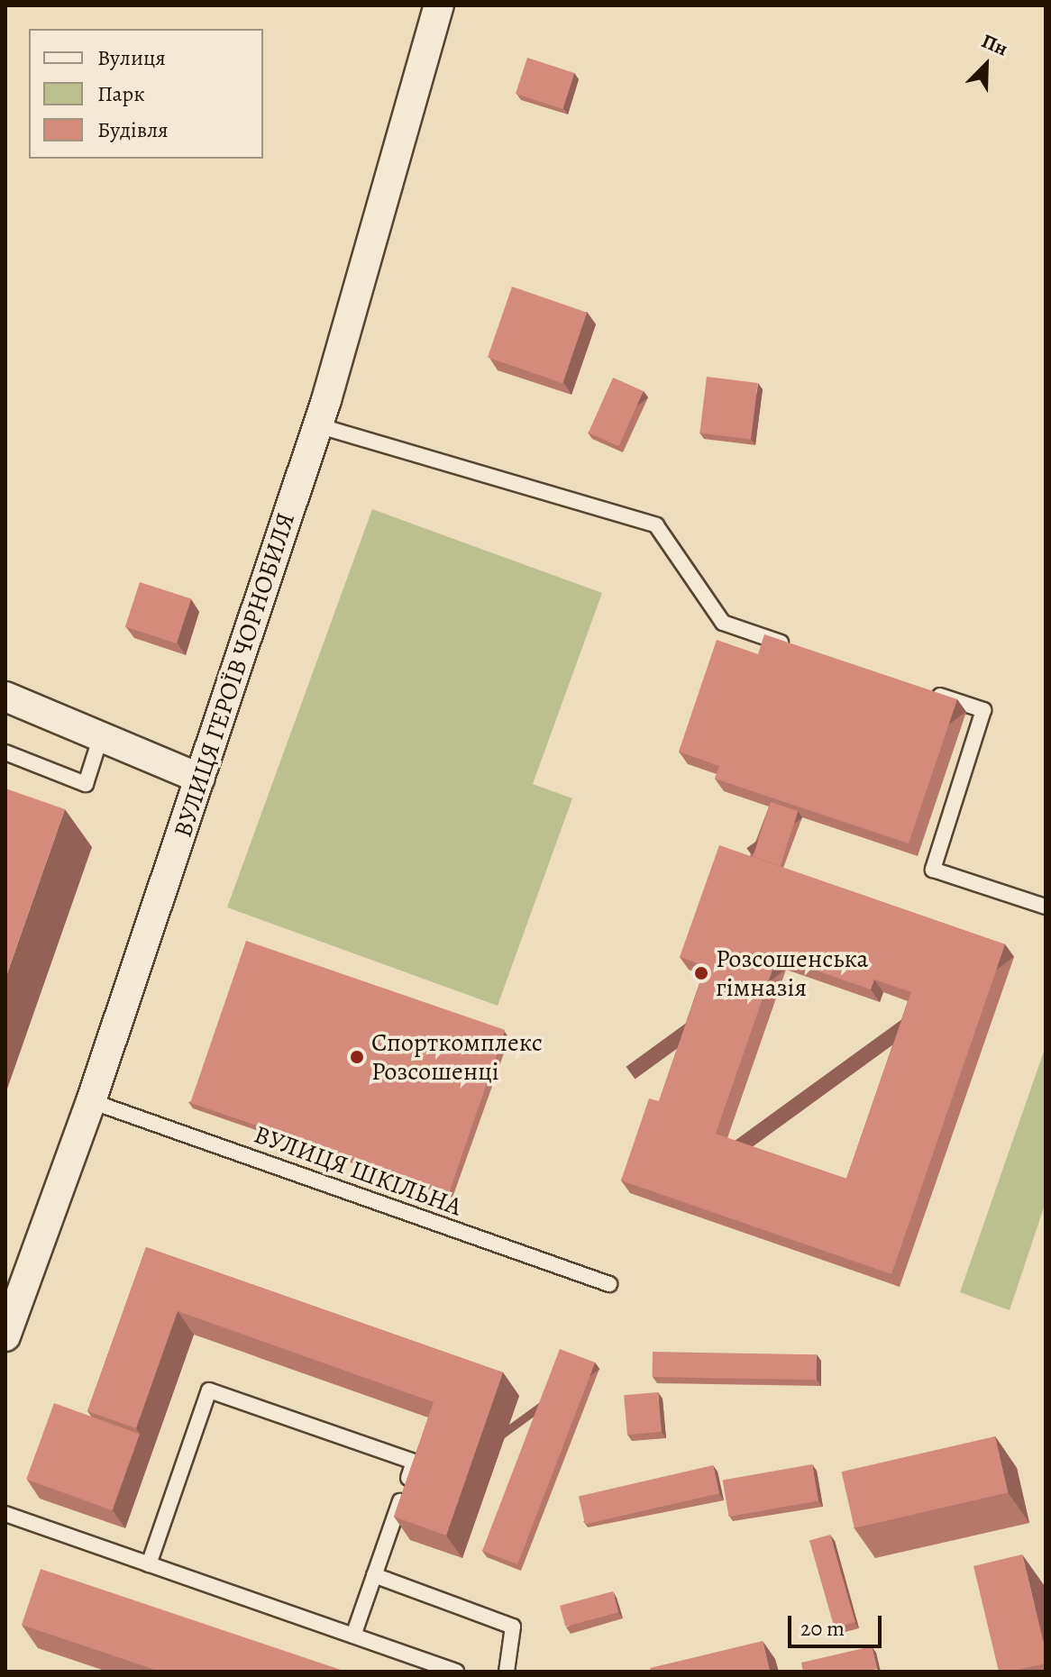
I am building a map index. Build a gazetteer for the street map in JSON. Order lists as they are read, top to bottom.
{
  "streets": {
    "street": ["ВУЛИЦЯ ГЕРОЇВ ЧОРНОБИЛЯ"],
    "lane": ["ВУЛИЦЯ ШКІЛЬНА"]
  },
  "crossings": [
    ["ВУЛИЦЯ ГЕРОЇВ ЧОРНОБИЛЯ", "ВУЛИЦЯ ШКІЛЬНА"]
  ],
  "places": ["Розсошенська гімназія", "Спорткомплекс Розсошенці"],
  "legend": ["Вулиця", "Парк", "Будівля"],
  "scale_bar": "20 m",
  "north": "top right"
}
